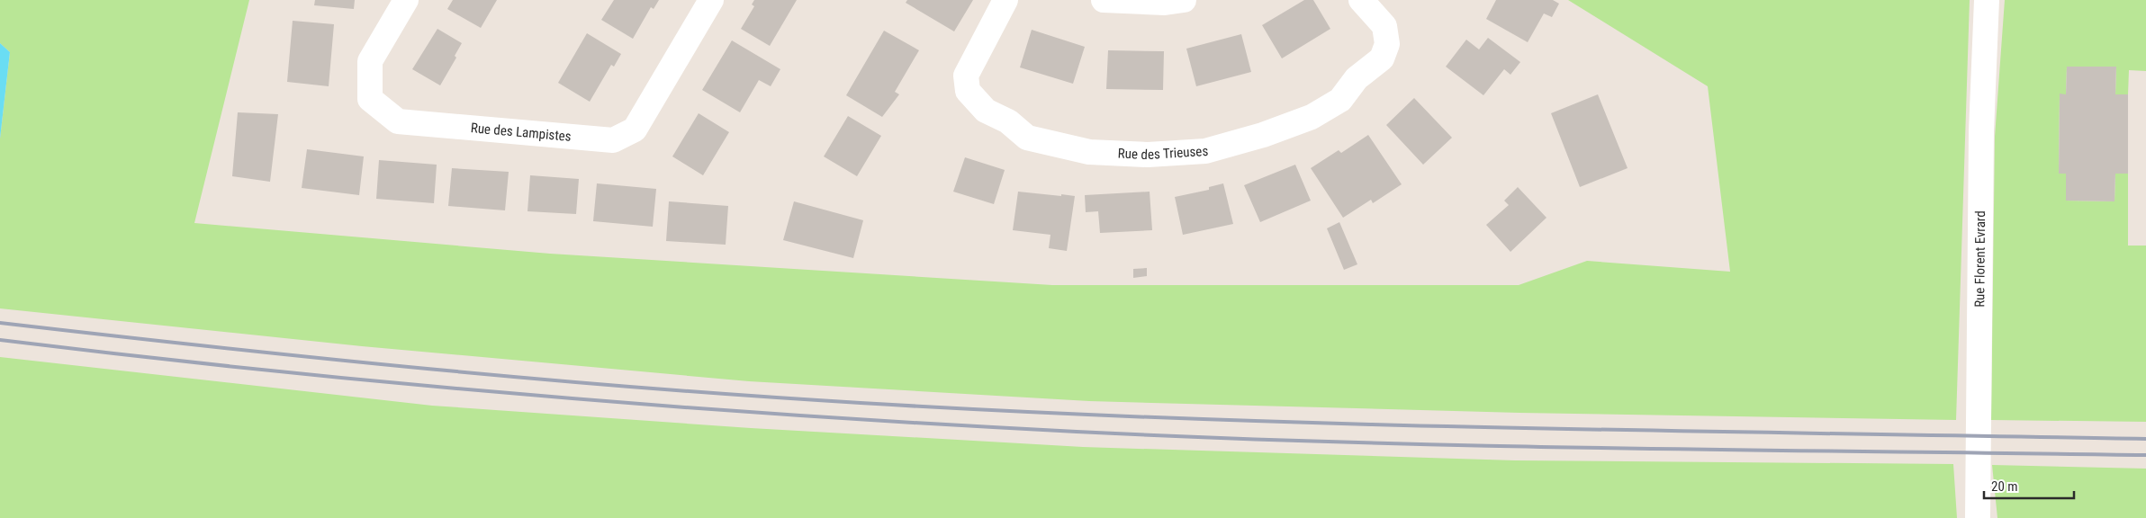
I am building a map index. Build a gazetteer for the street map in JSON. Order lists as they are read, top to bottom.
{
  "streets": {
    "street": ["Rue des Lampistes", "Rue des Trieuses", "Rue Florent Evrard"]
  },
  "scale_bar": "20 m"
}
